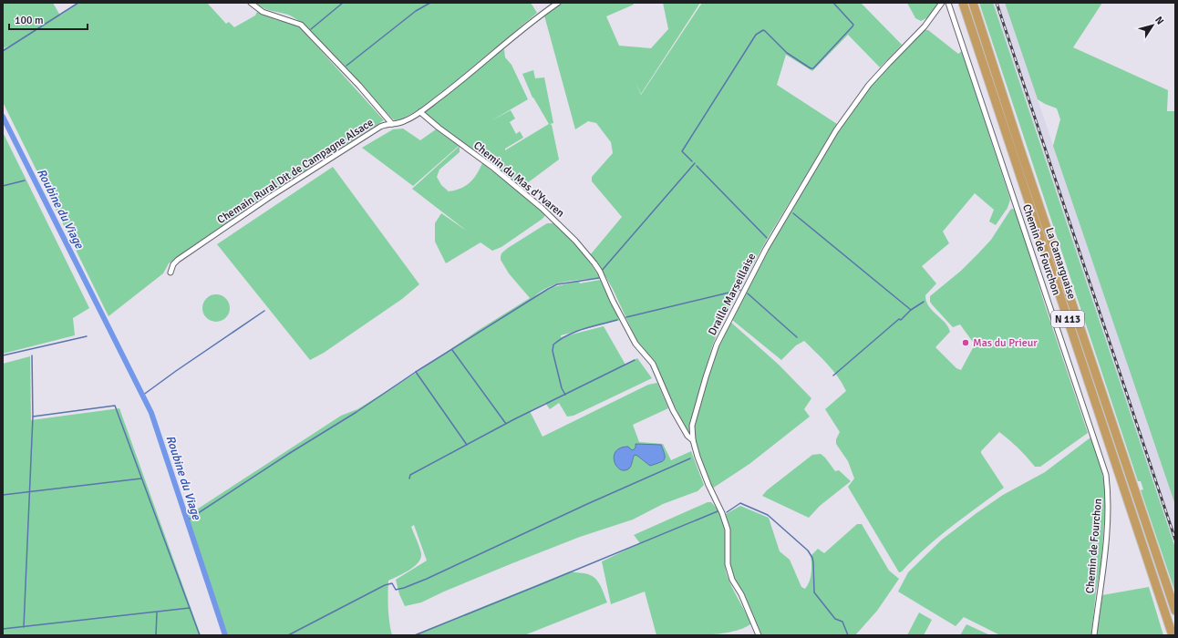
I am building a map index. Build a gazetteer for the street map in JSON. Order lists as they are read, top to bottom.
{
  "streets": {
    "highway": ["La Camarguaise", "N 113"],
    "street": [
      "Chemain Rural Dit de Campagne Alsace",
      "Chemin du Mas d'Yvaren",
      "Chemin de Fourchon",
      "Draille Marseillaise"
    ]
  },
  "crossings": [
    ["Chemain Rural Dit de Campagne Alsace", "Chemin du Mas d'Yvaren"],
    ["Chemin du Mas d'Yvaren", "Draille Marseillaise"]
  ],
  "water": ["Roubine du Viage"],
  "places": ["Mas du Prieur"],
  "scale_bar": "100 m",
  "north": "top right"
}
